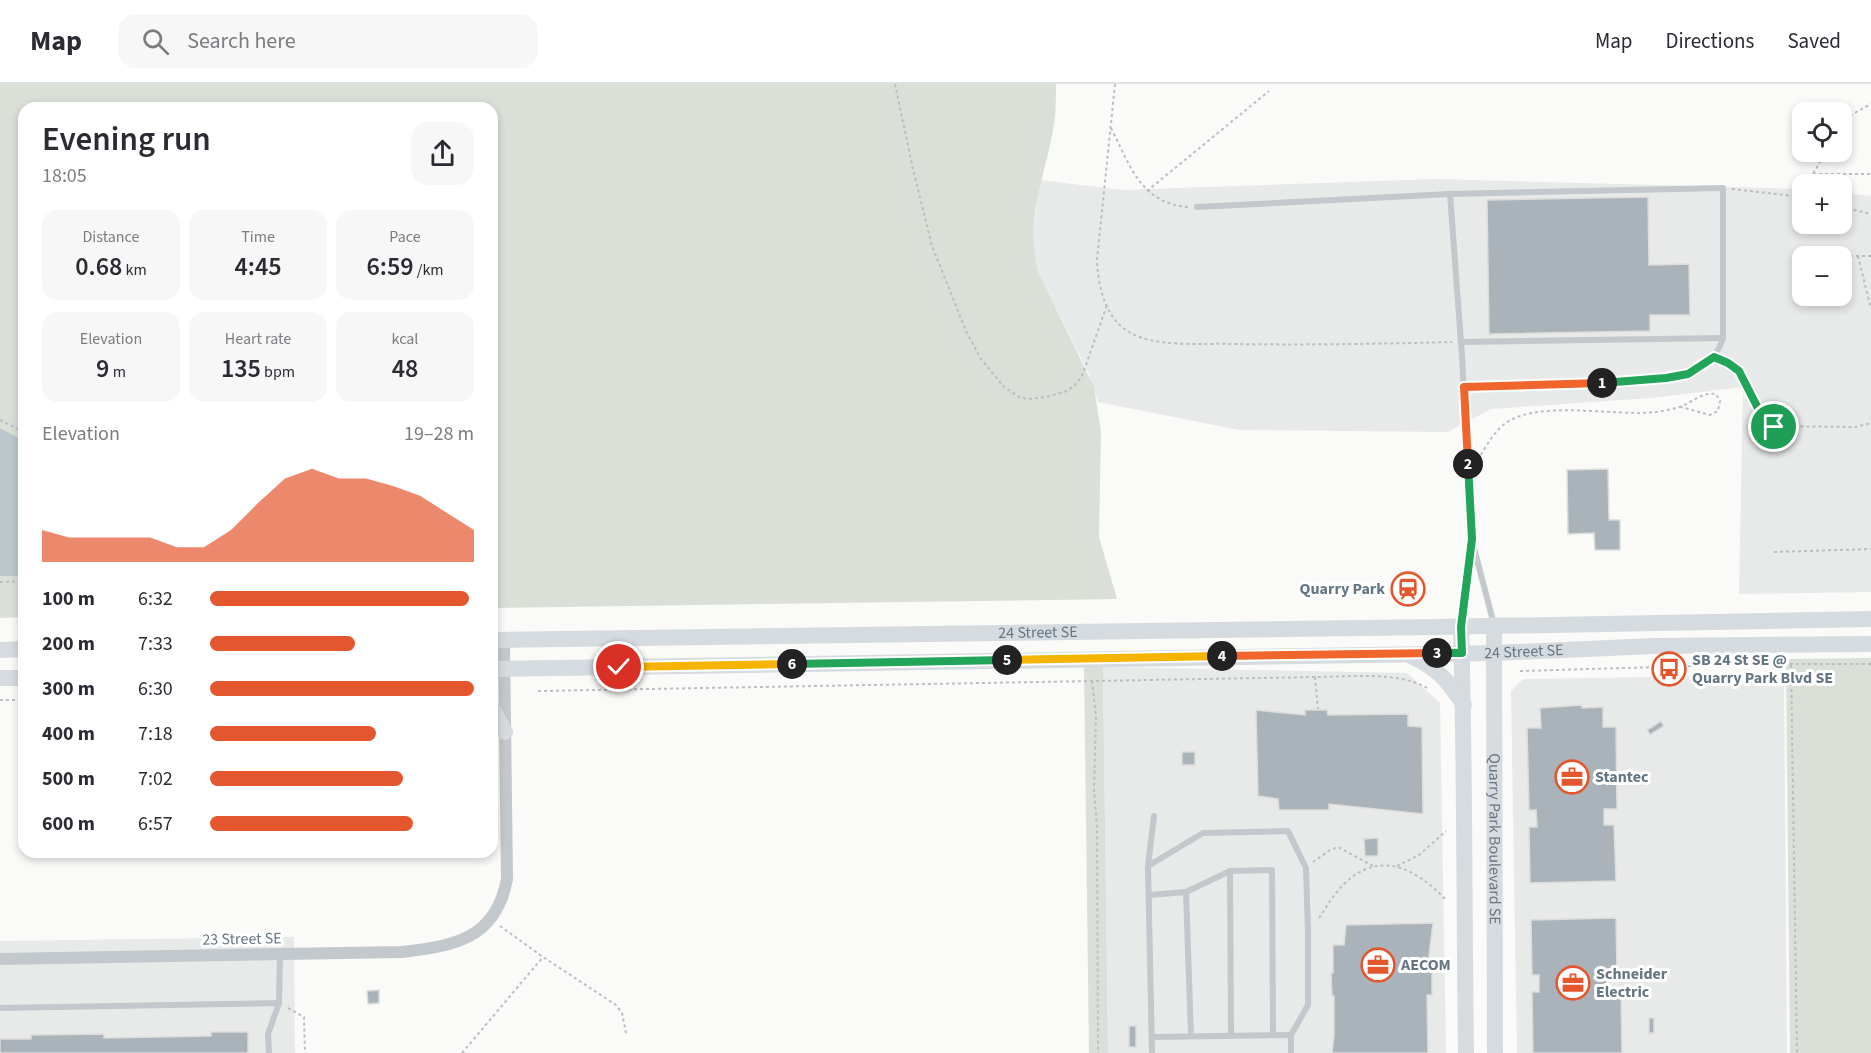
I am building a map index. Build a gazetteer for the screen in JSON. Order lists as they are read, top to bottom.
{
  "streets": {
    "main road": ["24 Street SE", "Quarry Park Boulevard SE"],
    "street": ["23 Street SE"]
  },
  "crossings": [
    ["24 Street SE", "Quarry Park Boulevard SE"],
    ["24 Street SE", "23 Street SE"]
  ],
  "places": {
    "station": ["Quarry Park"],
    "bus stop": ["SB 24 St SE @ Quarry Park Blvd SE"],
    "office": ["Stantec", "AECOM", "Schneider Electric"]
  },
  "page": {
    "header": "Map",
    "search": "Search here",
    "nav": ["Map", "Directions", "Saved"],
    "map_buttons": ["+", "−"],
    "heading": ["Evening run", "18:05"],
    "stats": [
      ["Distance", "0.68 km"],
      ["Time", "4:45"],
      ["Pace", "6:59 /km"],
      ["Elevation", "9 m"],
      ["Heart rate", "135 bpm"],
      ["kcal", "48"]
    ],
    "pins": [
      "1",
      "2",
      "3",
      "4",
      "5",
      "6"
    ],
    "chart": ["Elevation", "19–28 m"],
    "list": [
      {
        "name": "100 m",
        "note": "6:32"
      },
      {
        "name": "200 m",
        "note": "7:33"
      },
      {
        "name": "300 m",
        "note": "6:30"
      },
      {
        "name": "400 m",
        "note": "7:18"
      },
      {
        "name": "500 m",
        "note": "7:02"
      },
      {
        "name": "600 m",
        "note": "6:57"
      }
    ]
  }
}
